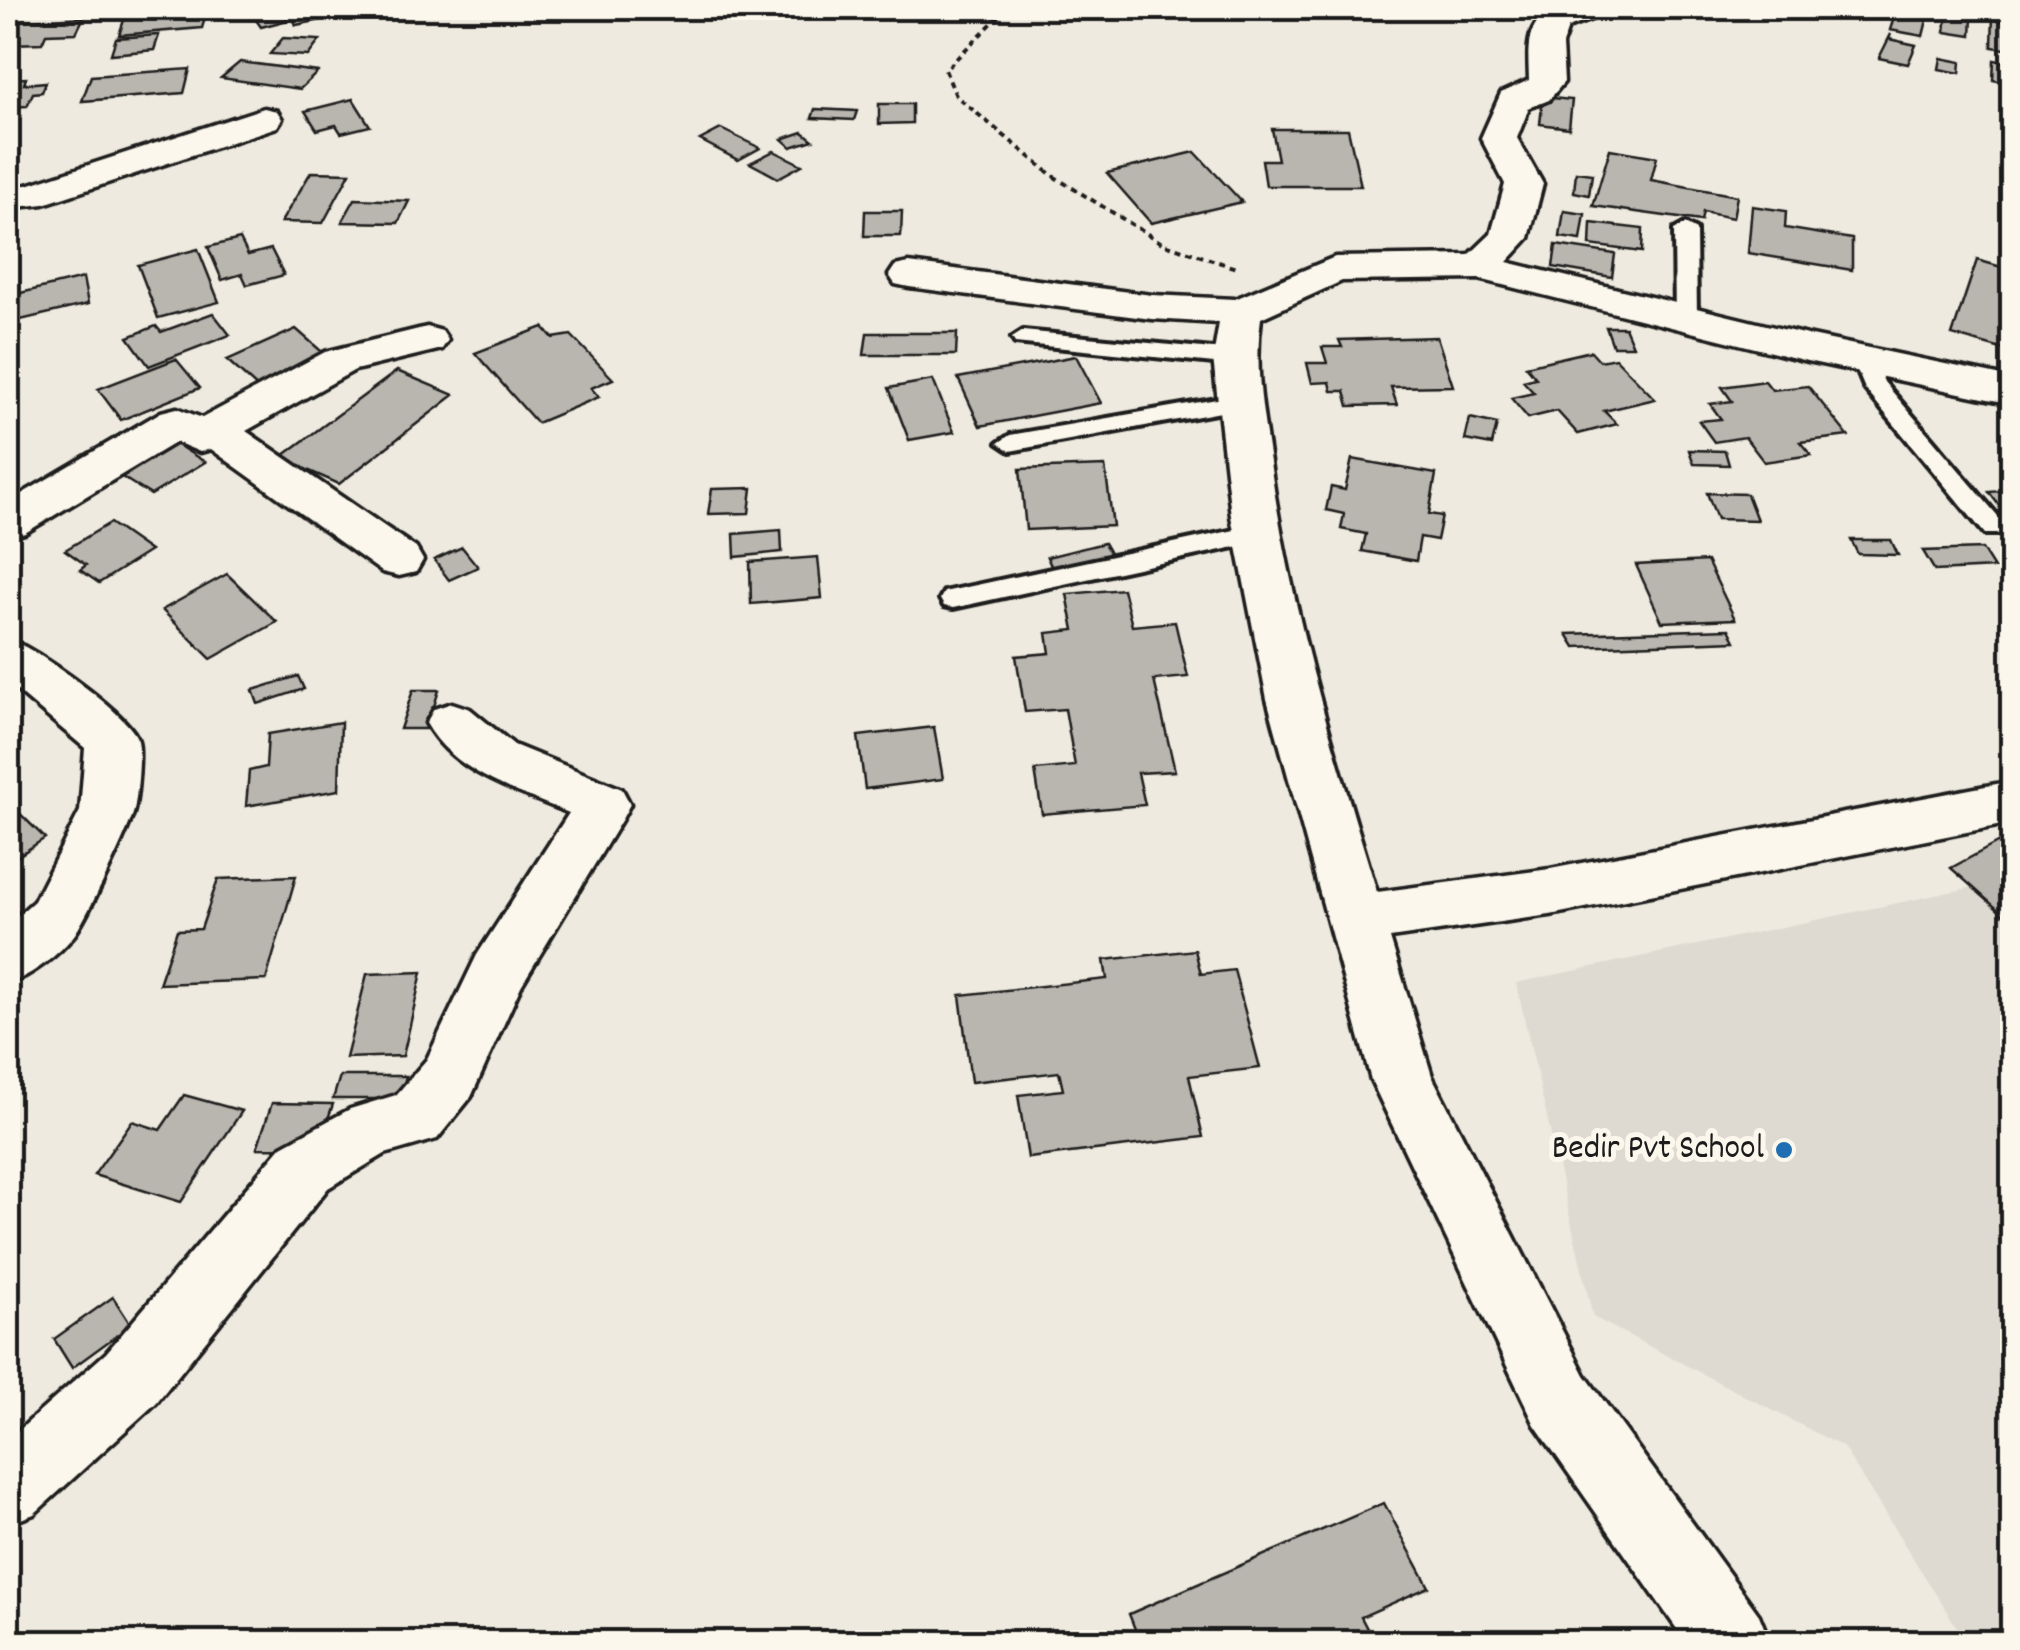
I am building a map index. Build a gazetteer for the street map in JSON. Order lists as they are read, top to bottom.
{
  "places": ["Bedir Pvt School"]
}
